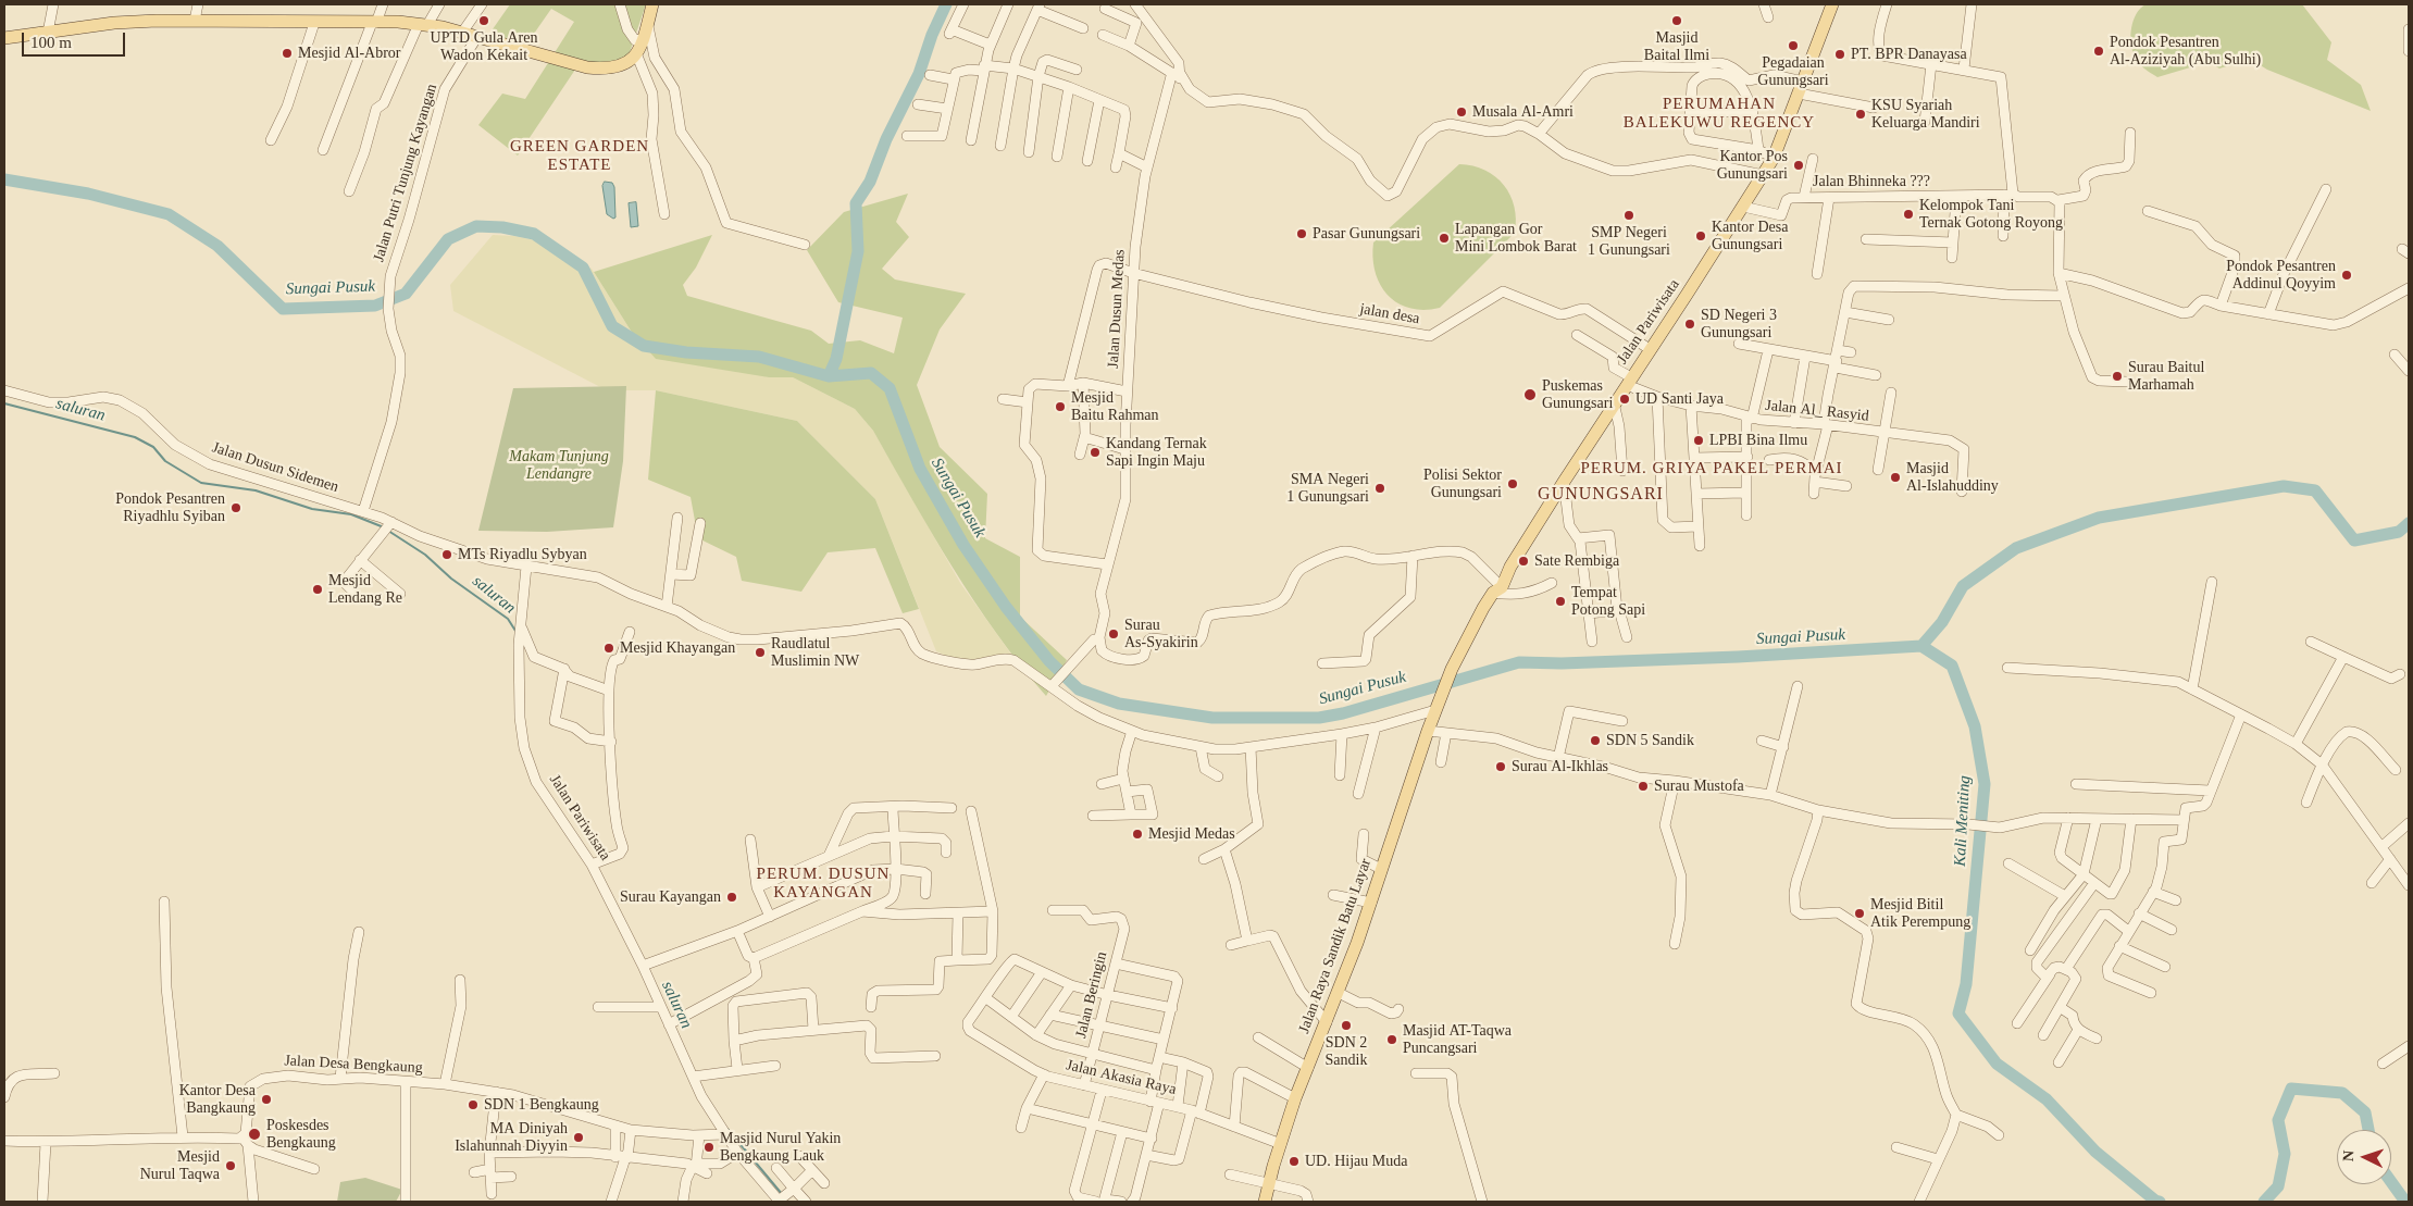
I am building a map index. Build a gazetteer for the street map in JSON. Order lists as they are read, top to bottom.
{
  "streets": {
    "main road": ["Jalan Pariwisata", "Jalan Raya Sandik Batu Layar"],
    "street": [
      "Jalan Putri Tunjung Kayangan",
      "Jalan Bhinneka ???",
      "Jalan Dusun Medas",
      "jalan desa",
      "Jalan Al_ Rasyid",
      "Jalan Dusun Sidemen",
      "Jalan Beringin",
      "Jalan Desa Bengkaung",
      "Jalan Akasia Raya"
    ]
  },
  "crossings": [
    ["Jalan Putri Tunjung Kayangan", "Jalan Dusun Sidemen"],
    ["Jalan Bhinneka ???", "Jalan Pariwisata"],
    ["Jalan Dusun Medas", "jalan desa"],
    ["jalan desa", "Jalan Pariwisata"],
    ["Jalan Pariwisata", "Jalan Al_ Rasyid"],
    ["Jalan Pariwisata", "Jalan Raya Sandik Batu Layar"],
    ["Jalan Pariwisata", "Jalan Desa Bengkaung"],
    ["Jalan Raya Sandik Batu Layar", "Jalan Akasia Raya"],
    ["Jalan Beringin", "Jalan Akasia Raya"]
  ],
  "districts": [
    "PERUMAHAN BALEKUWU REGENCY",
    "GREEN GARDEN ESTATE",
    "PERUM. GRIYA PAKEL PERMAI",
    "GUNUNGSARI",
    "PERUM. DUSUN KAYANGAN"
  ],
  "water": ["Sungai Pusuk", "saluran", "Kali Meniting"],
  "parks": ["Makam Tunjung Lendangre"],
  "places": [
    "UPTD Gula Aren Wadon Kekait",
    "Masjid Baital Ilmi",
    "Pegadaian Gunungsari",
    "Pondok Pesantren Al-Aziziyah (Abu Sulhi)",
    "Mesjid Al-Abror",
    "PT. BPR Danayasa",
    "Musala Al-Amri",
    "KSU Syariah Keluarga Mandiri",
    "Kantor Pos Gunungsari",
    "Kelompok Tani Ternak Gotong Royong",
    "SMP Negeri 1 Gunungsari",
    "Pasar Gunungsari",
    "Kantor Desa Gunungsari",
    "Lapangan Gor Mini Lombok Barat",
    "Pondok Pesantren Addinul Qoyyim",
    "SD Negeri 3 Gunungsari",
    "Surau Baitul Marhamah",
    "Puskemas Gunungsari",
    "UD Santi Jaya",
    "Mesjid Baitu Rahman",
    "LPBI Bina Ilmu",
    "Kandang Ternak Sapi Ingin Maju",
    "Masjid Al-Islahuddiny",
    "Polisi Sektor Gunungsari",
    "SMA Negeri 1 Gunungsari",
    "Pondok Pesantren Riyadhlu Syiban",
    "MTs Riyadlu Sybyan",
    "Sate Rembiga",
    "Mesjid Lendang Re",
    "Tempat Potong Sapi",
    "Surau As-Syakirin",
    "Mesjid Khayangan",
    "Raudlatul Muslimin NW",
    "SDN 5 Sandik",
    "Surau Al-Ikhlas",
    "Surau Mustofa",
    "Mesjid Medas",
    "Surau Kayangan",
    "Mesjid Bitil Atik Perempung",
    "SDN 2 Sandik",
    "Masjid AT-Taqwa Puncangsari",
    "Kantor Desa Bangkaung",
    "SDN 1 Bengkaung",
    "Poskesdes Bengkaung",
    "MA Diniyah Islahunnah Diyyin",
    "Masjid Nurul Yakin Bengkaung Lauk",
    "UD. Hijau Muda",
    "Mesjid Nurul Taqwa"
  ],
  "scale_bar": "100 m",
  "north": "left"
}
